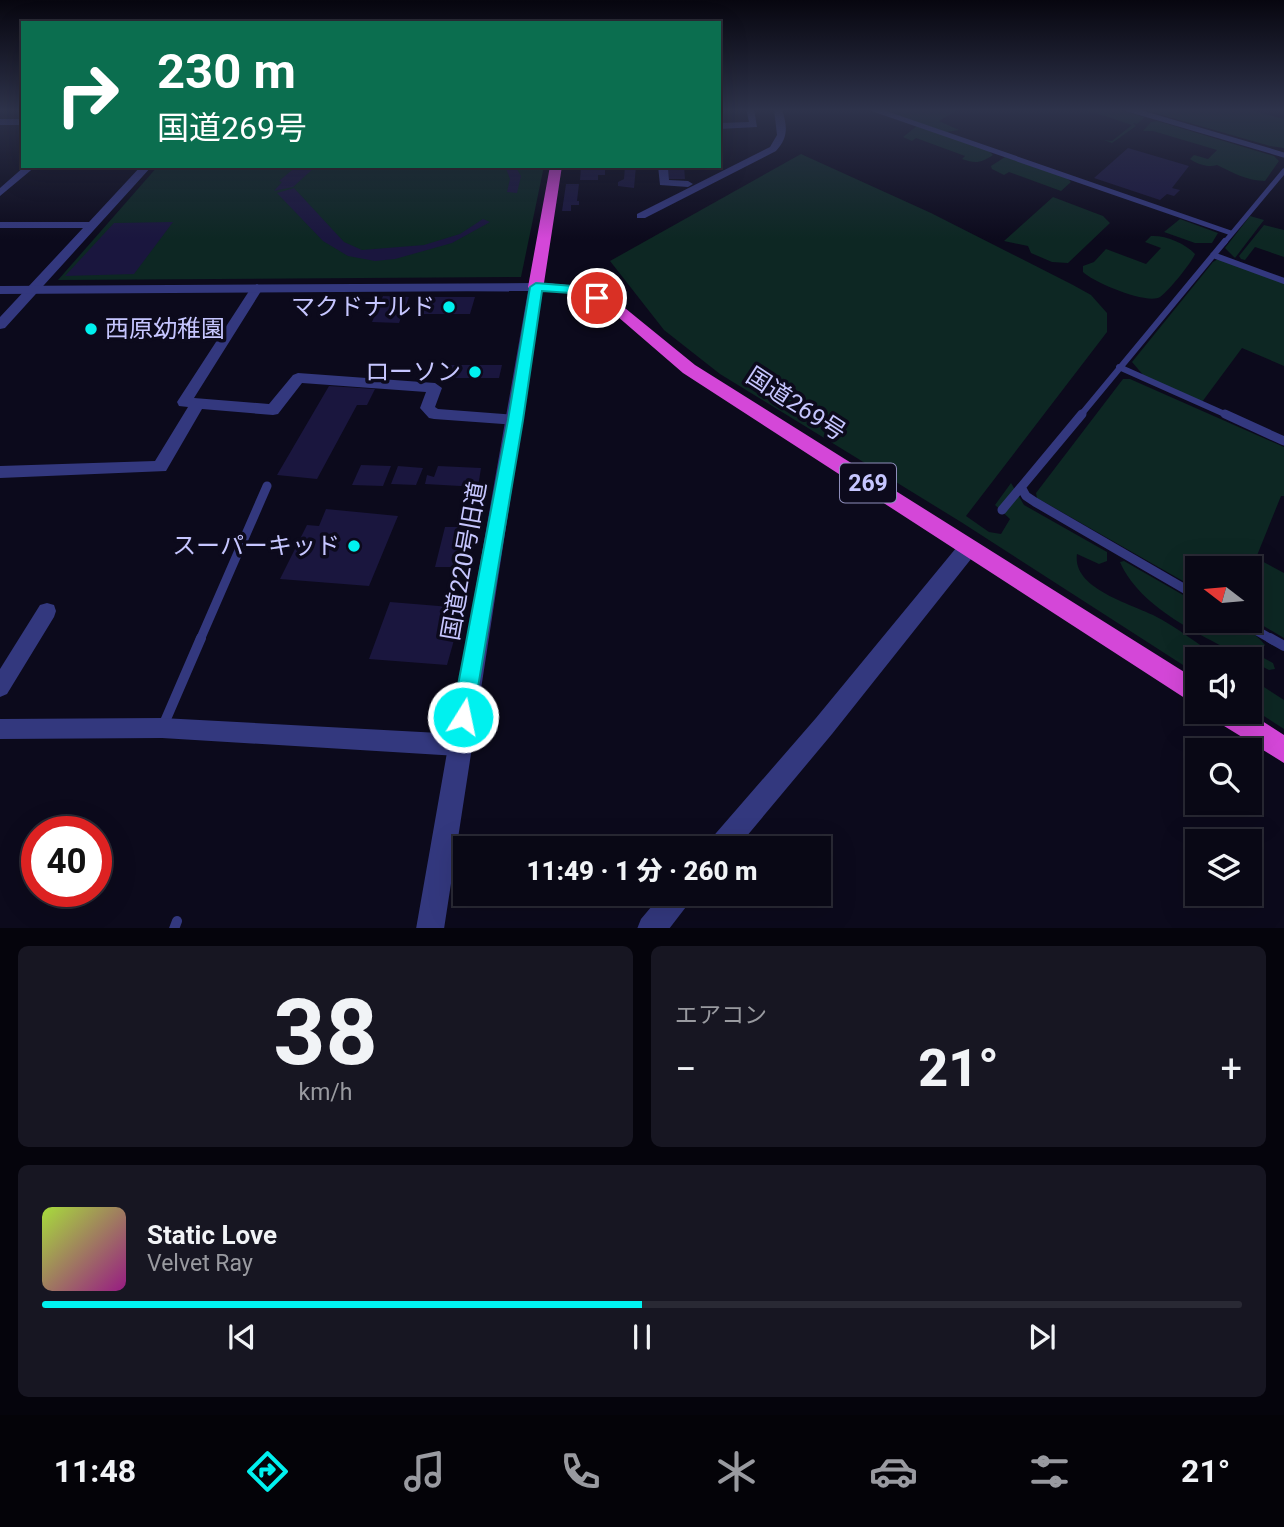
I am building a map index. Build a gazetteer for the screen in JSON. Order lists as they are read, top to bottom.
{
  "streets": {
    "highway": ["国道269号", "269"],
    "street": ["国道220号旧道"]
  },
  "crossings": [
    ["国道269号", "国道220号旧道"]
  ],
  "places": [
    "マクドナルド",
    "西原幼稚園",
    "ローソン",
    "スーパーキッド"
  ],
  "north": "left",
  "page": {
    "turn": ["230 m", "国道269号"],
    "limit": "40",
    "trip": "11:49 · 1 分 · 260 m",
    "tile": [
      ["38", "km/h"],
      "エアコン"
    ],
    "heat": ["−", "21°", "+"],
    "song": ["Static Love", "Velvet Ray"],
    "tabs": ["11:48", "21°"]
  }
}
